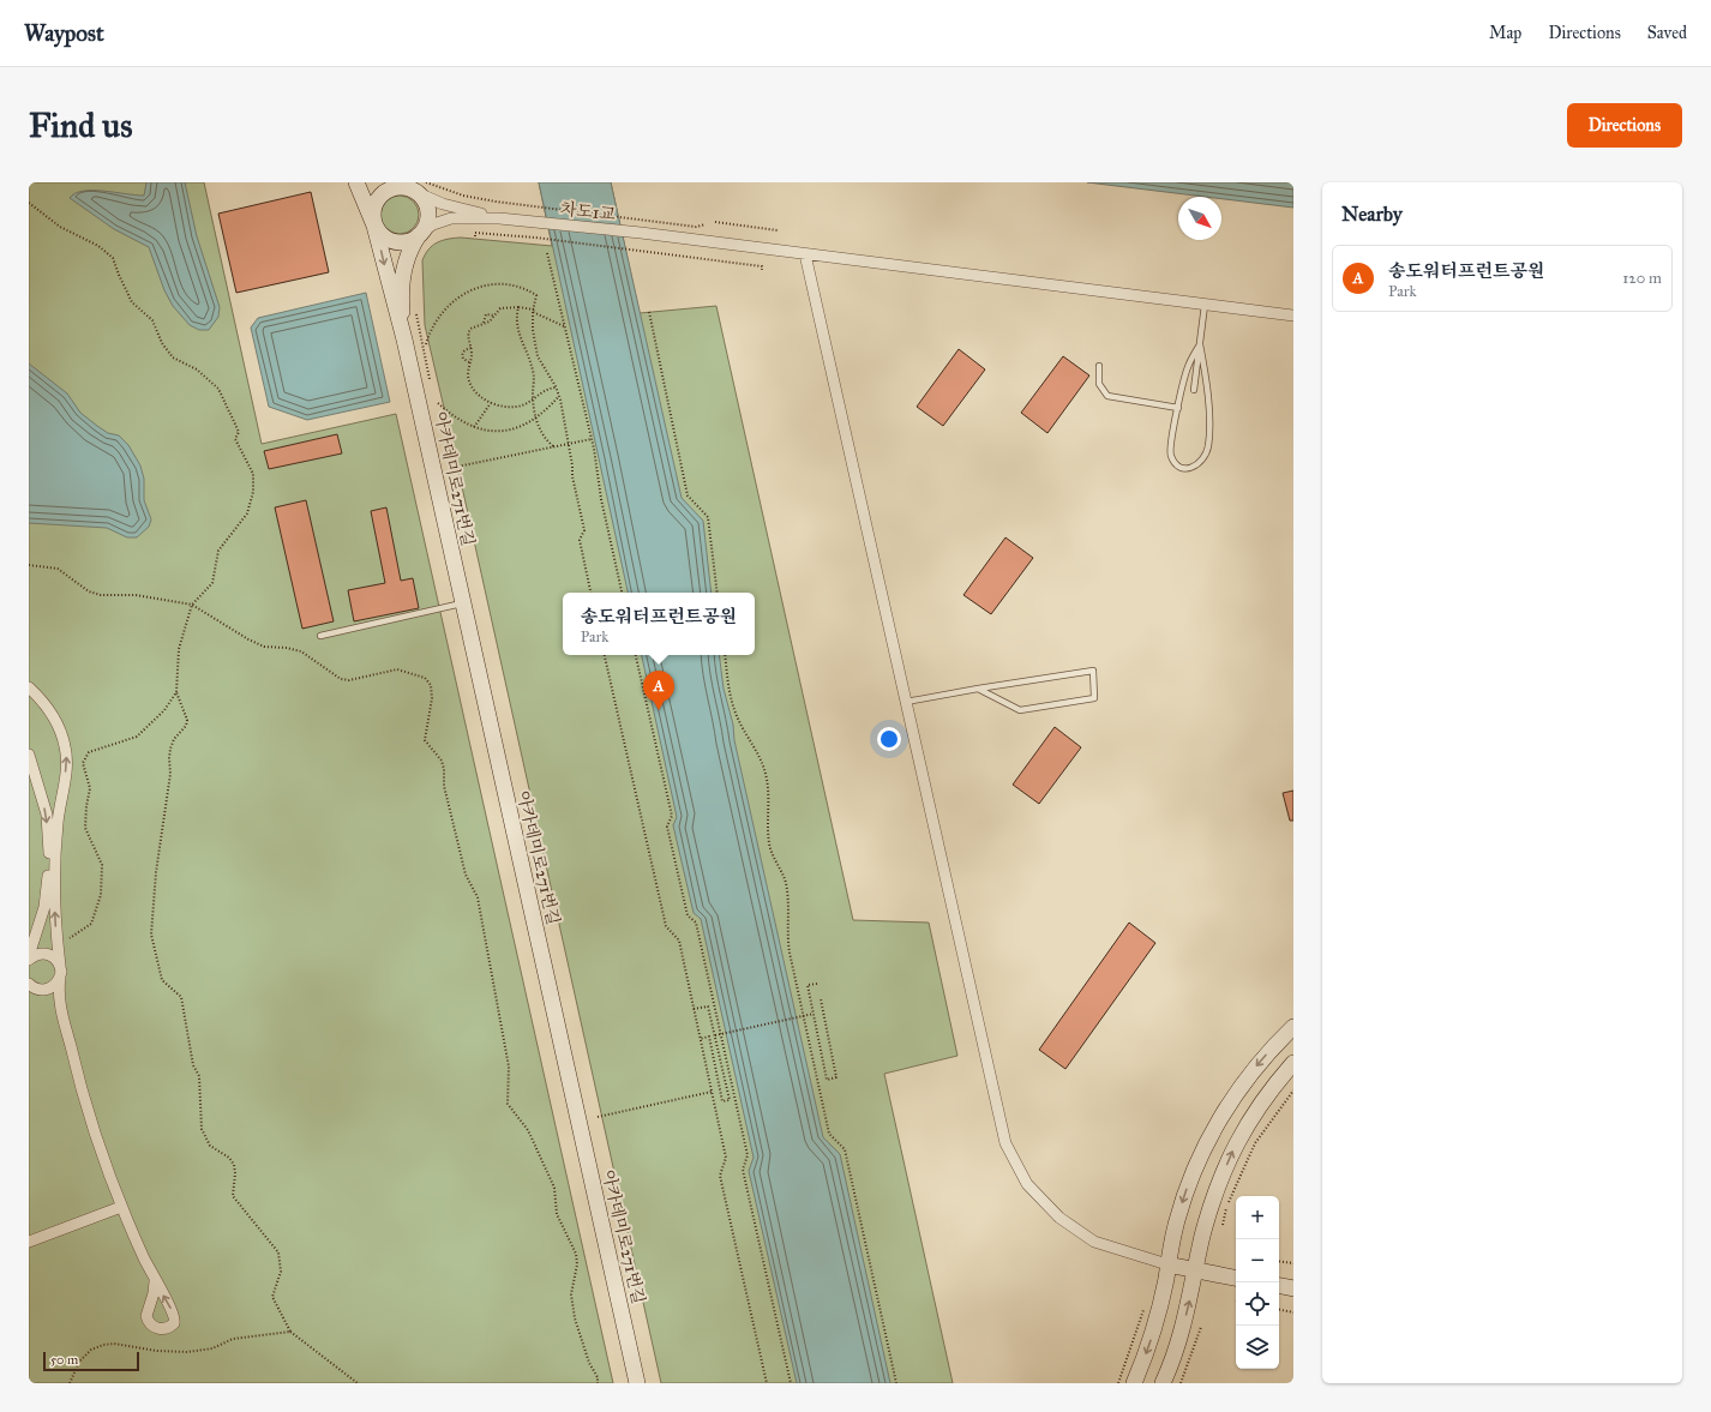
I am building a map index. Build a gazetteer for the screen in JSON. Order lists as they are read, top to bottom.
{
  "streets": {
    "street": ["차도1교", "아카데미로271번길"]
  },
  "scale_bar": "50 m",
  "north": "bottom right",
  "page": {
    "header": "Waypost",
    "nav": ["Map", "Directions", "Saved"],
    "buttons": "Directions",
    "title": "Find us",
    "heading": "Nearby",
    "list": [
      {
        "mark": "A",
        "name": "송도워터프런트공원",
        "note": "Park",
        "value": "120 m"
      }
    ],
    "popup": ["송도워터프런트공원", "Park"],
    "pins": "A",
    "map_buttons": ["+", "−"],
    "scale": "50 m"
  }
}
